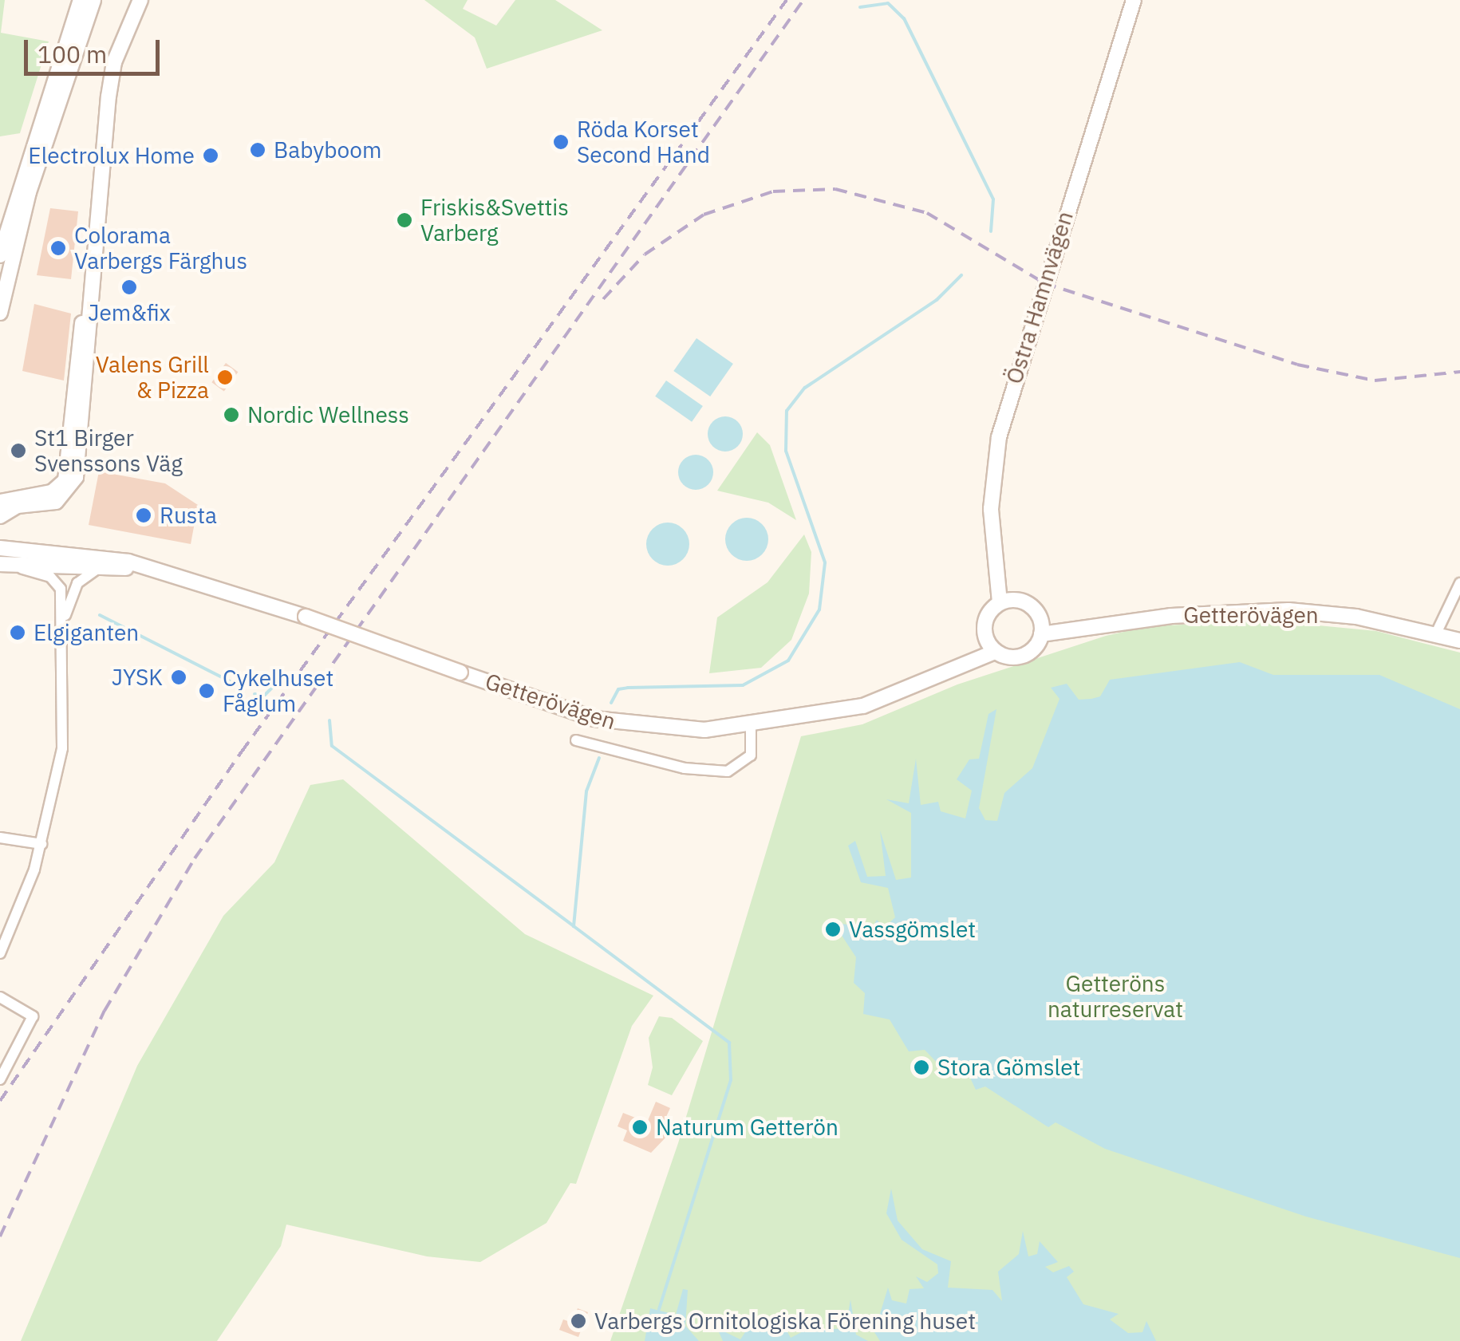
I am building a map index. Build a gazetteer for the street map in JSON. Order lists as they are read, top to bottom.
{
  "streets": {
    "street": ["Östra Hamnvägen", "Getterövägen"]
  },
  "crossings": [
    ["Östra Hamnvägen", "Getterövägen"]
  ],
  "parks": ["Getteröns naturreservat"],
  "places": [
    "Röda Korset Second Hand",
    "Babyboom",
    "Electrolux Home",
    "Friskis&Svettis Varberg",
    "Colorama Varbergs Färghus",
    "Jem&fix",
    "Valens Grill & Pizza",
    "Nordic Wellness",
    "St1 Birger Svenssons Väg",
    "Rusta",
    "Elgiganten",
    "JYSK",
    "Cykelhuset Fåglum",
    "Vassgömslet",
    "Stora Gömslet",
    "Naturum Getterön",
    "Varbergs Ornitologiska Förening huset"
  ],
  "scale_bar": "100 m"
}
